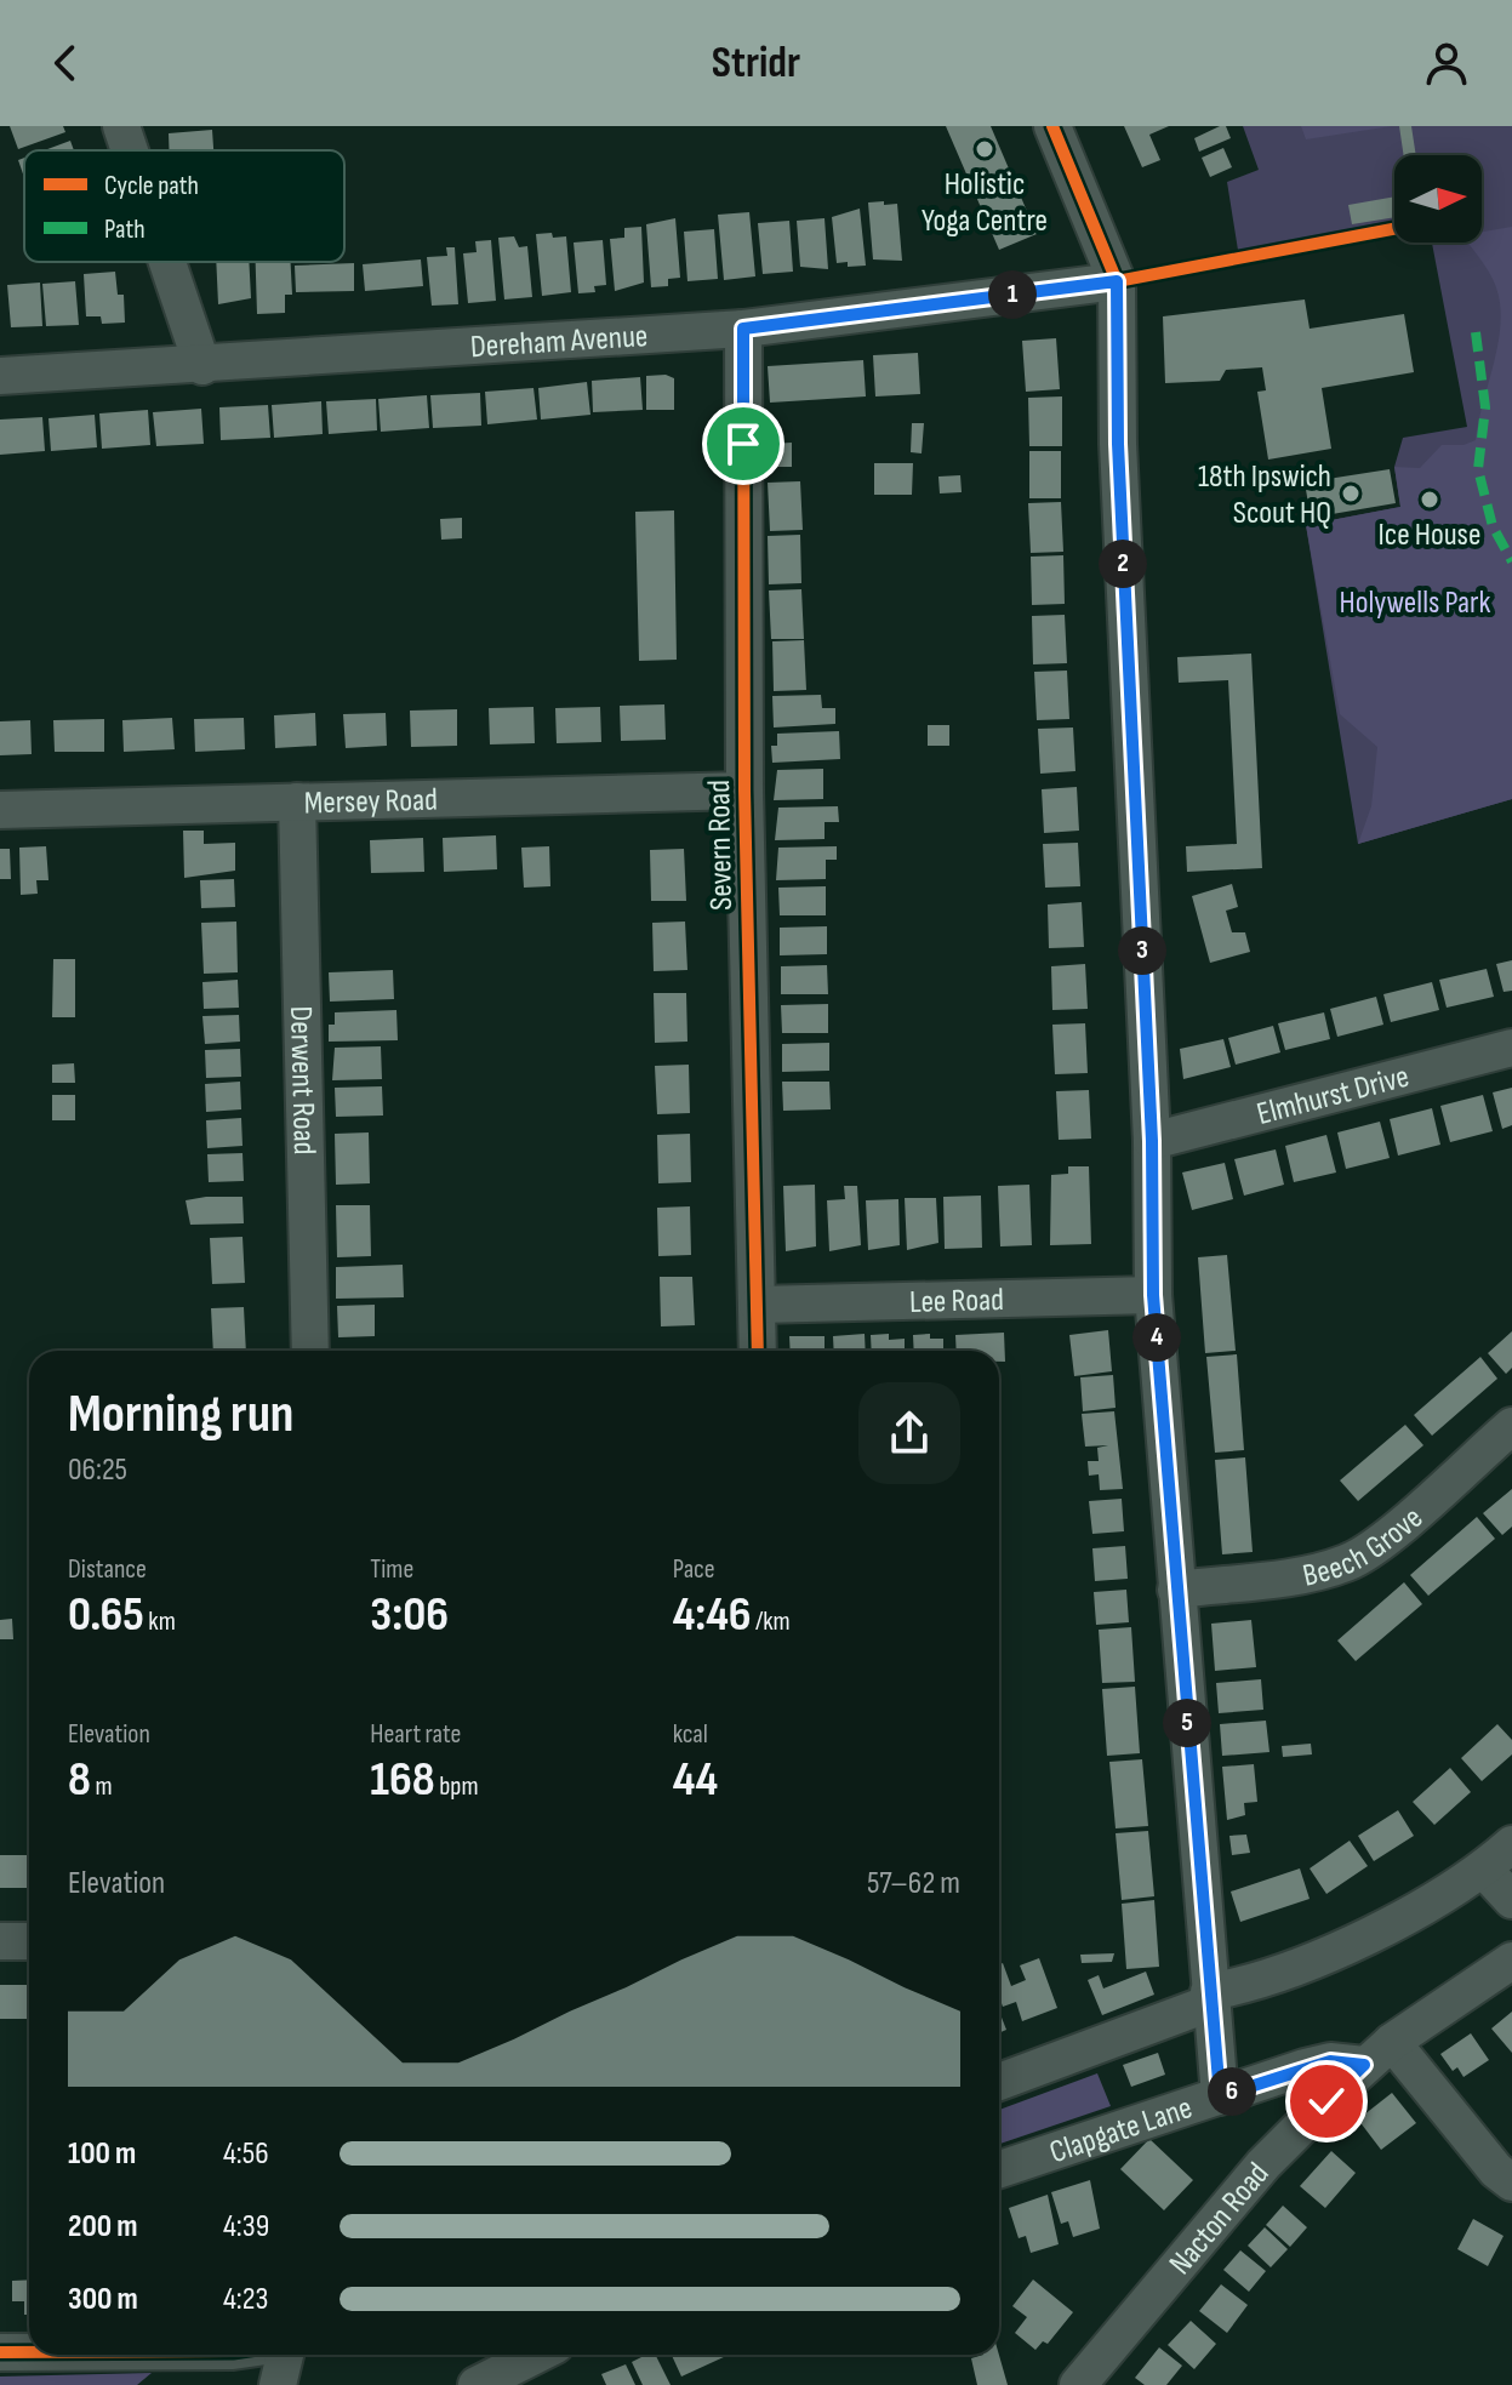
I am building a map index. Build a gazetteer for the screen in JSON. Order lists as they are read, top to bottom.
{
  "streets": {
    "street": [
      "Dereham Avenue",
      "Mersey Road",
      "Severn Road",
      "Derwent Road",
      "Elmhurst Drive",
      "Lee Road",
      "Beech Grove",
      "Clapgate Lane",
      "Nacton Road"
    ]
  },
  "crossings": [
    ["Dereham Avenue", "Severn Road"],
    ["Mersey Road", "Severn Road"],
    ["Mersey Road", "Derwent Road"],
    ["Severn Road", "Lee Road"],
    ["Clapgate Lane", "Nacton Road"]
  ],
  "parks": ["Holywells Park"],
  "places": ["Holistic Yoga Centre", "18th Ipswich Scout HQ", "Ice House"],
  "legend": ["Cycle path", "Path"],
  "north": "right",
  "page": {
    "header": "Stridr",
    "pins": [
      "1",
      "2",
      "3",
      "4",
      "5",
      "6"
    ],
    "heading": ["Morning run", "06:25"],
    "stats": [
      ["Distance", "0.65 km"],
      ["Time", "3:06"],
      ["Pace", "4:46 /km"],
      ["Elevation", "8 m"],
      ["Heart rate", "168 bpm"],
      ["kcal", "44"]
    ],
    "chart": ["Elevation", "57–62 m"],
    "list": [
      {
        "name": "100 m",
        "note": "4:56"
      },
      {
        "name": "200 m",
        "note": "4:39"
      },
      {
        "name": "300 m",
        "note": "4:23"
      }
    ]
  }
}
